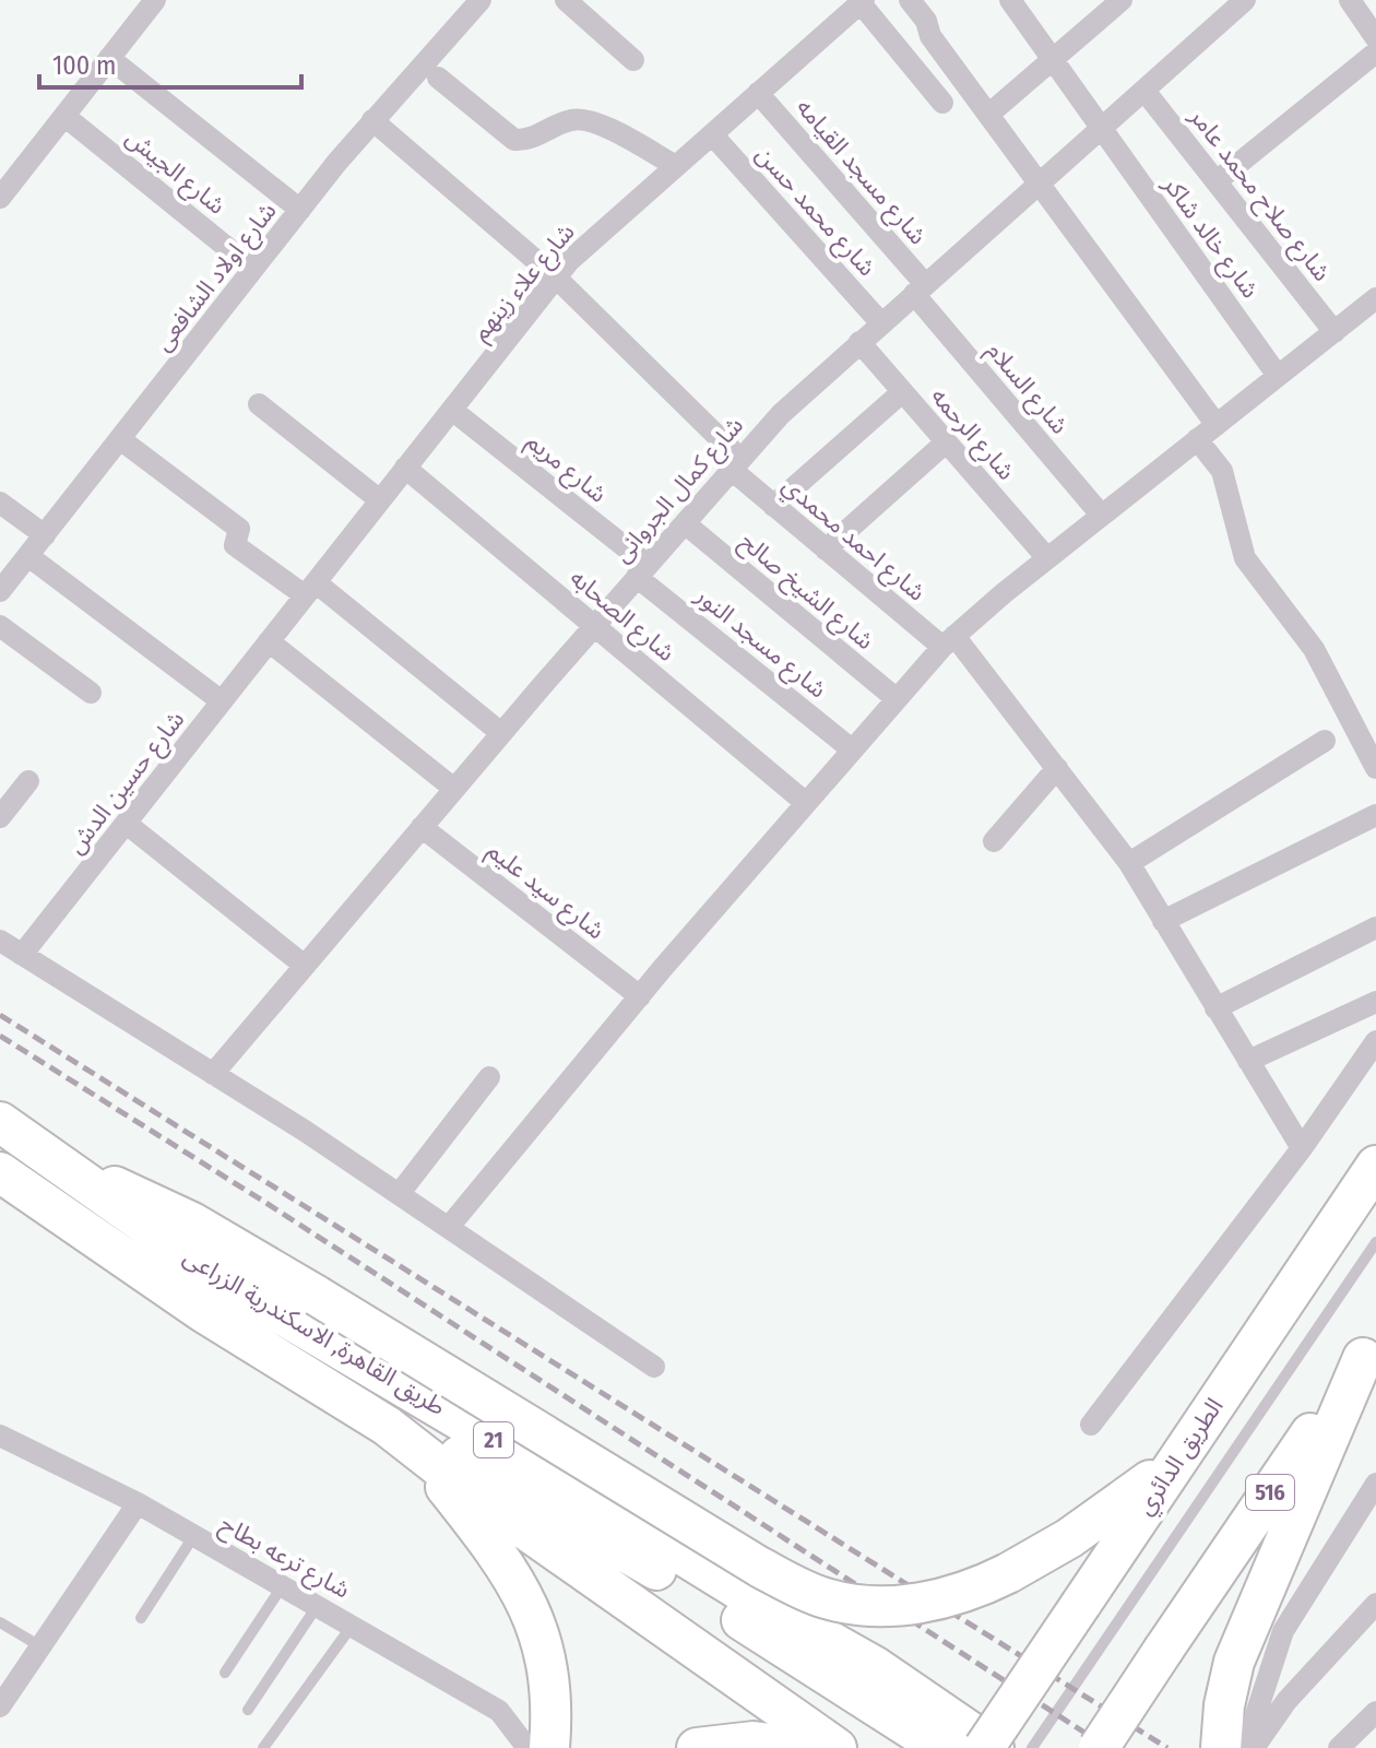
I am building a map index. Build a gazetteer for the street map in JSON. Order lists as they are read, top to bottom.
{
  "streets": {
    "highway": [
      "طريق القاهرة, الاسكندرية الزراعى",
      "21",
      "الطريق الدائري",
      "516"
    ],
    "street": [
      "شارع الجيش",
      "شارع مسجد القيامه",
      "شارع صلاح محمد عامر",
      "شارع محمد حسن",
      "شارع خالد شاكر",
      "شارع اولاد الشافعى",
      "شارع علاء زينهم",
      "شارع السلام",
      "شارع الرحمه",
      "شارع مريم",
      "شارع كمال الجروانى",
      "شارع احمد محمدي",
      "شارع الشيخ صالح",
      "شارع الصحابه",
      "شارع مسجد النور",
      "شارع حسين الدش",
      "شارع سيد عليم",
      "شارع ترعه بطاح"
    ]
  },
  "crossings": [
    ["شارع الجيش", "شارع اولاد الشافعى"],
    ["شارع مسجد القيامه", "شارع علاء زينهم"],
    ["شارع مسجد القيامه", "شارع السلام"],
    ["شارع مسجد القيامه", "شارع كمال الجروانى"],
    ["شارع صلاح محمد عامر", "شارع كمال الجروانى"],
    ["شارع محمد حسن", "شارع علاء زينهم"],
    ["شارع محمد حسن", "شارع كمال الجروانى"],
    ["شارع خالد شاكر", "شارع كمال الجروانى"],
    ["شارع اولاد الشافعى", "شارع احمد محمدي"],
    ["شارع علاء زينهم", "شارع مريم"],
    ["شارع علاء زينهم", "شارع احمد محمدي"],
    ["شارع علاء زينهم", "شارع الصحابه"],
    ["شارع علاء زينهم", "شارع حسين الدش"],
    ["شارع السلام", "شارع كمال الجروانى"],
    ["شارع الرحمه", "شارع كمال الجروانى"],
    ["شارع مريم", "شارع كمال الجروانى"],
    ["شارع مريم", "شارع مسجد النور"],
    ["شارع كمال الجروانى", "شارع احمد محمدي"],
    ["شارع كمال الجروانى", "شارع الشيخ صالح"],
    ["شارع كمال الجروانى", "شارع الصحابه"],
    ["شارع كمال الجروانى", "شارع مسجد النور"],
    ["شارع كمال الجروانى", "شارع سيد عليم"]
  ],
  "scale_bar": "100 m"
}
